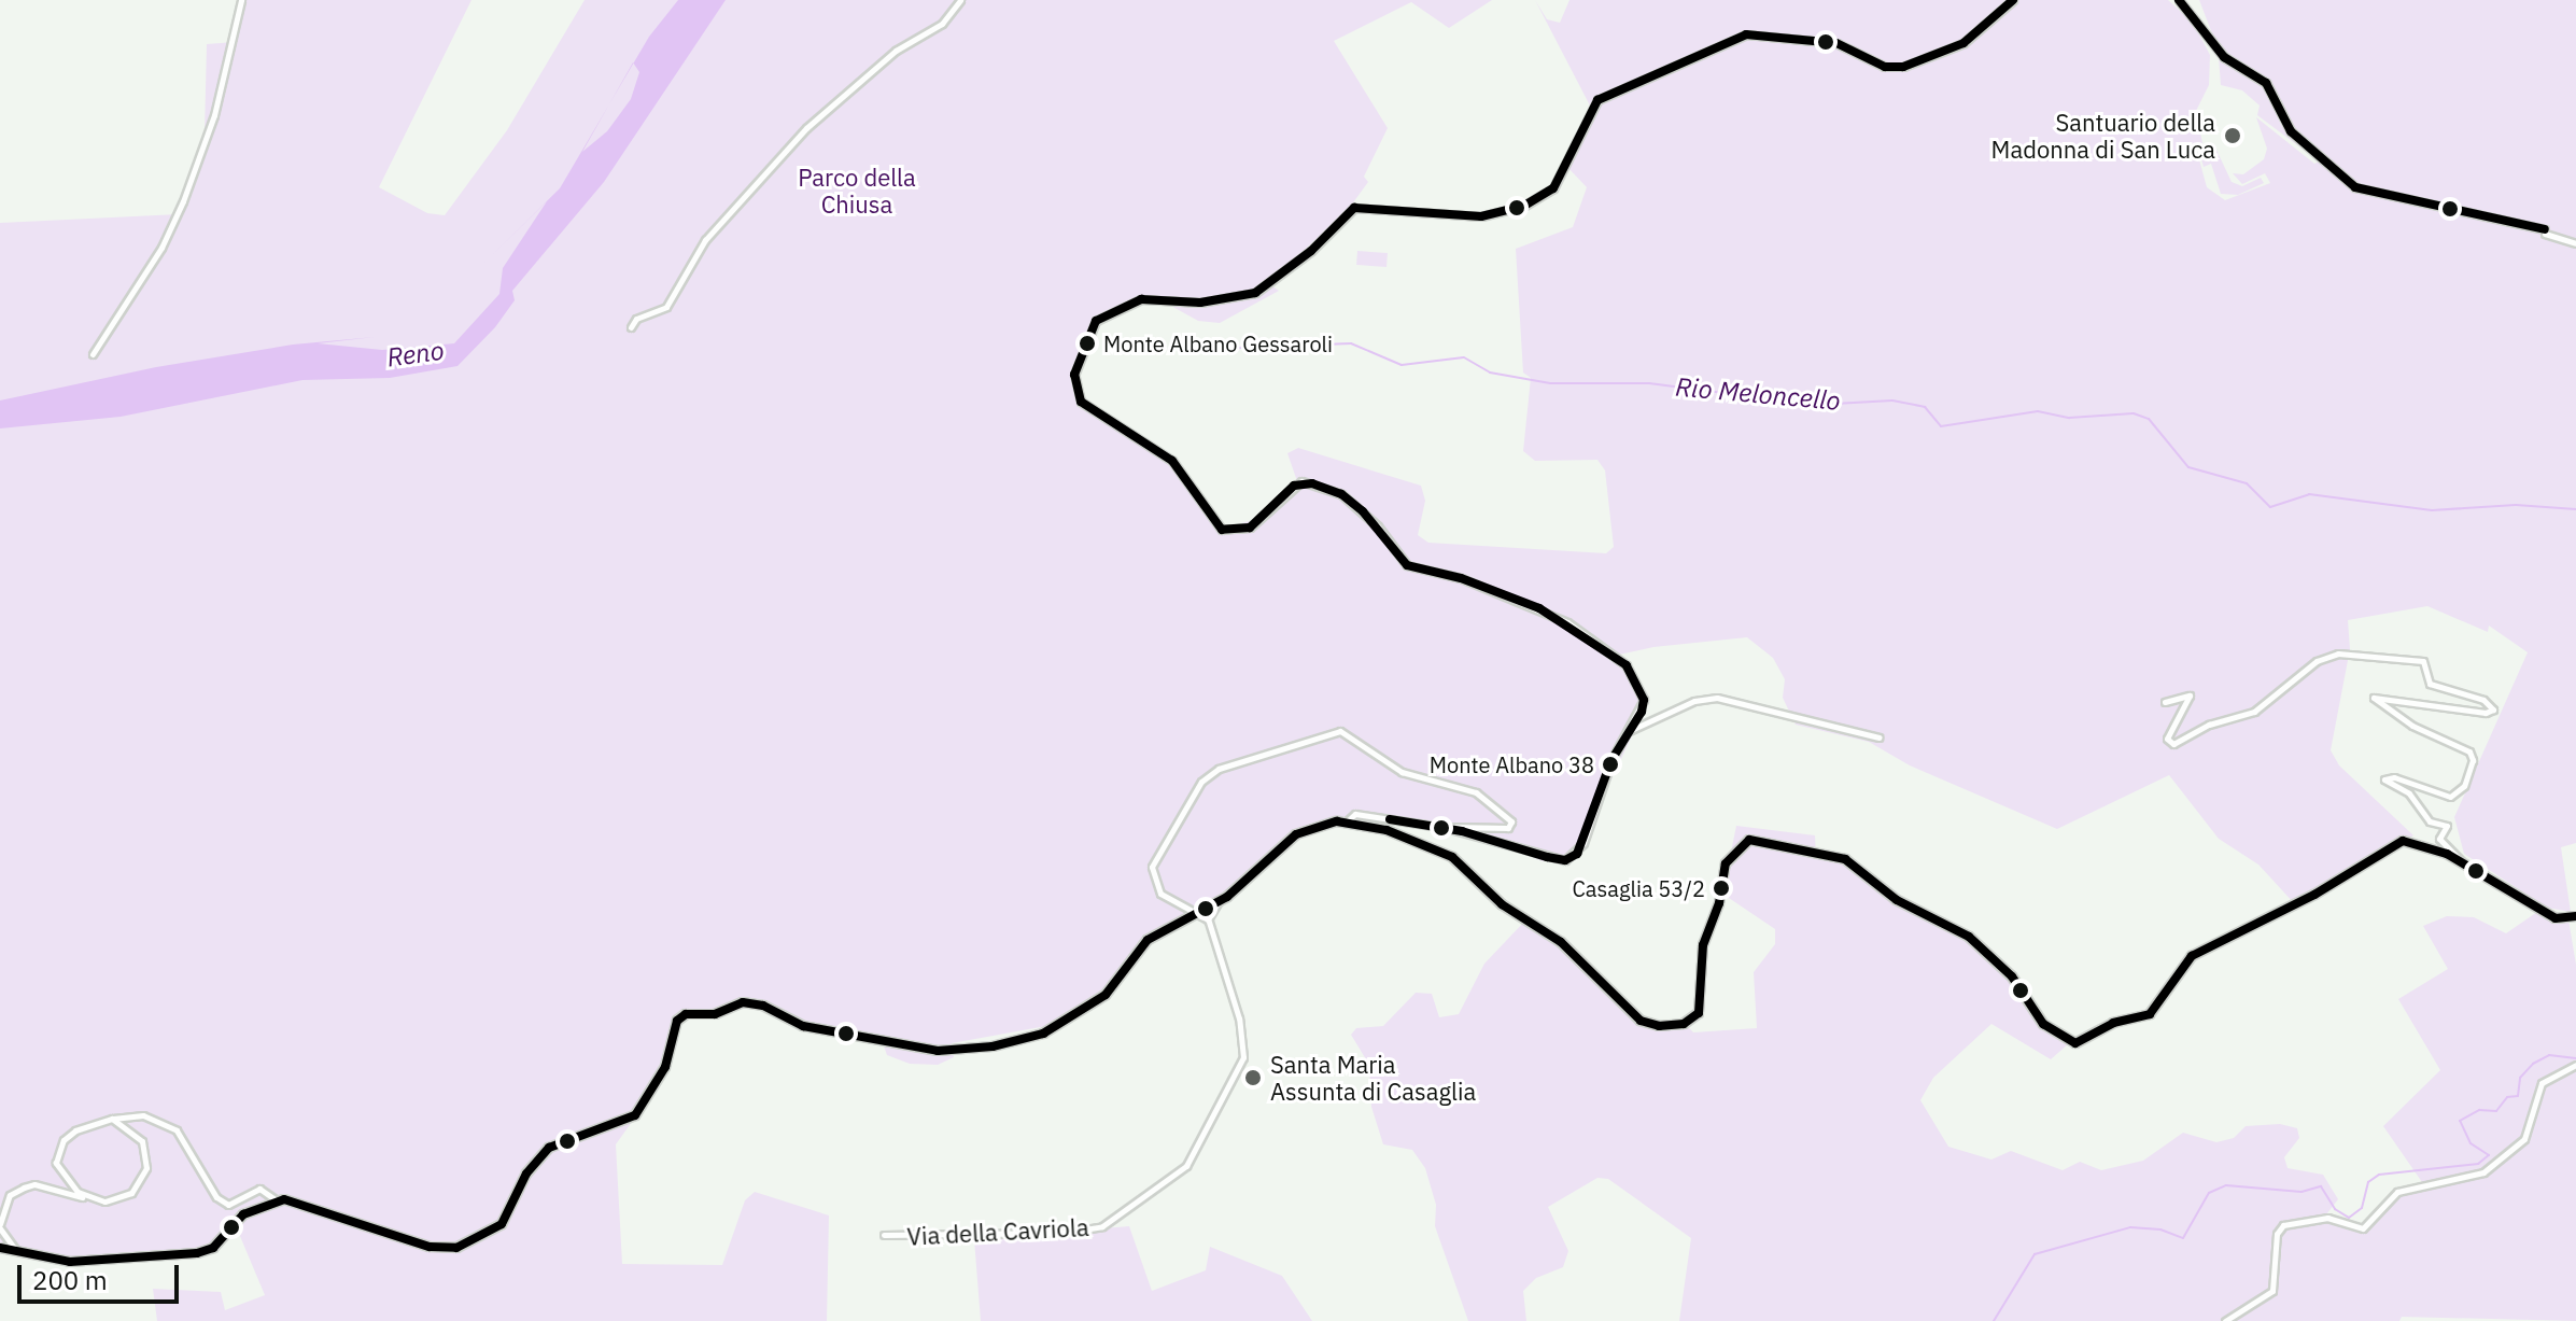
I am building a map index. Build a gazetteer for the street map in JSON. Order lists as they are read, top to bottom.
{
  "streets": {
    "street": ["Via della Cavriola"]
  },
  "water": ["Reno", "Rio Meloncello"],
  "parks": ["Parco della Chiusa"],
  "places": [
    "Santuario della Madonna di San Luca",
    "Monte Albano Gessaroli",
    "Monte Albano 38",
    "Casaglia 53/2",
    "Santa Maria Assunta di Casaglia"
  ],
  "scale_bar": "200 m"
}
